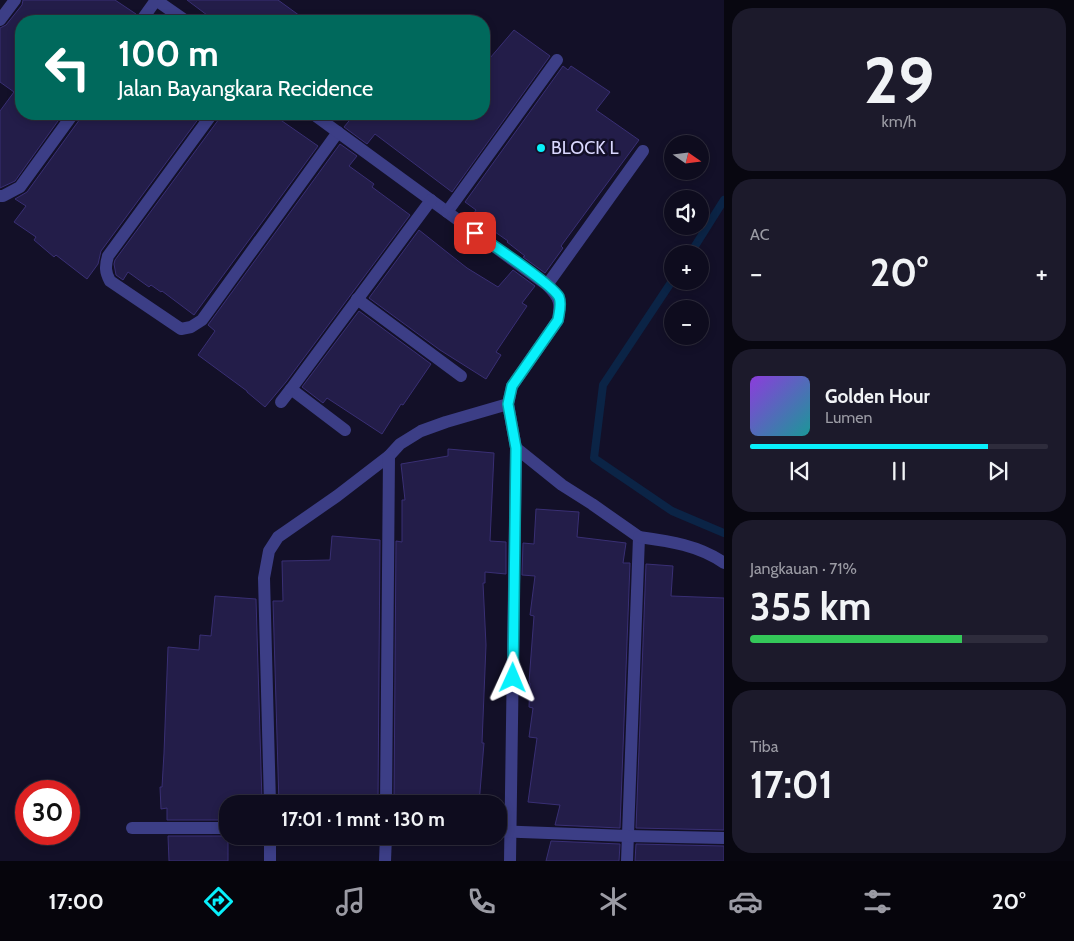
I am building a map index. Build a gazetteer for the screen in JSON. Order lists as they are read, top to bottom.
{
  "places": ["BLOCK L"],
  "north": "right",
  "page": {
    "tile": [
      ["29", "km/h"],
      "AC",
      ["Jangkauan · 71%", "355 km"],
      ["Tiba", "17:01"]
    ],
    "turn": ["100 m", "Jalan Bayangkara Recidence"],
    "map_buttons": ["+", "−"],
    "heat": ["−", "20°", "+"],
    "song": ["Golden Hour", "Lumen"],
    "limit": "30",
    "trip": "17:01 · 1 mnt · 130 m",
    "tabs": ["17:00", "20°"]
  }
}
